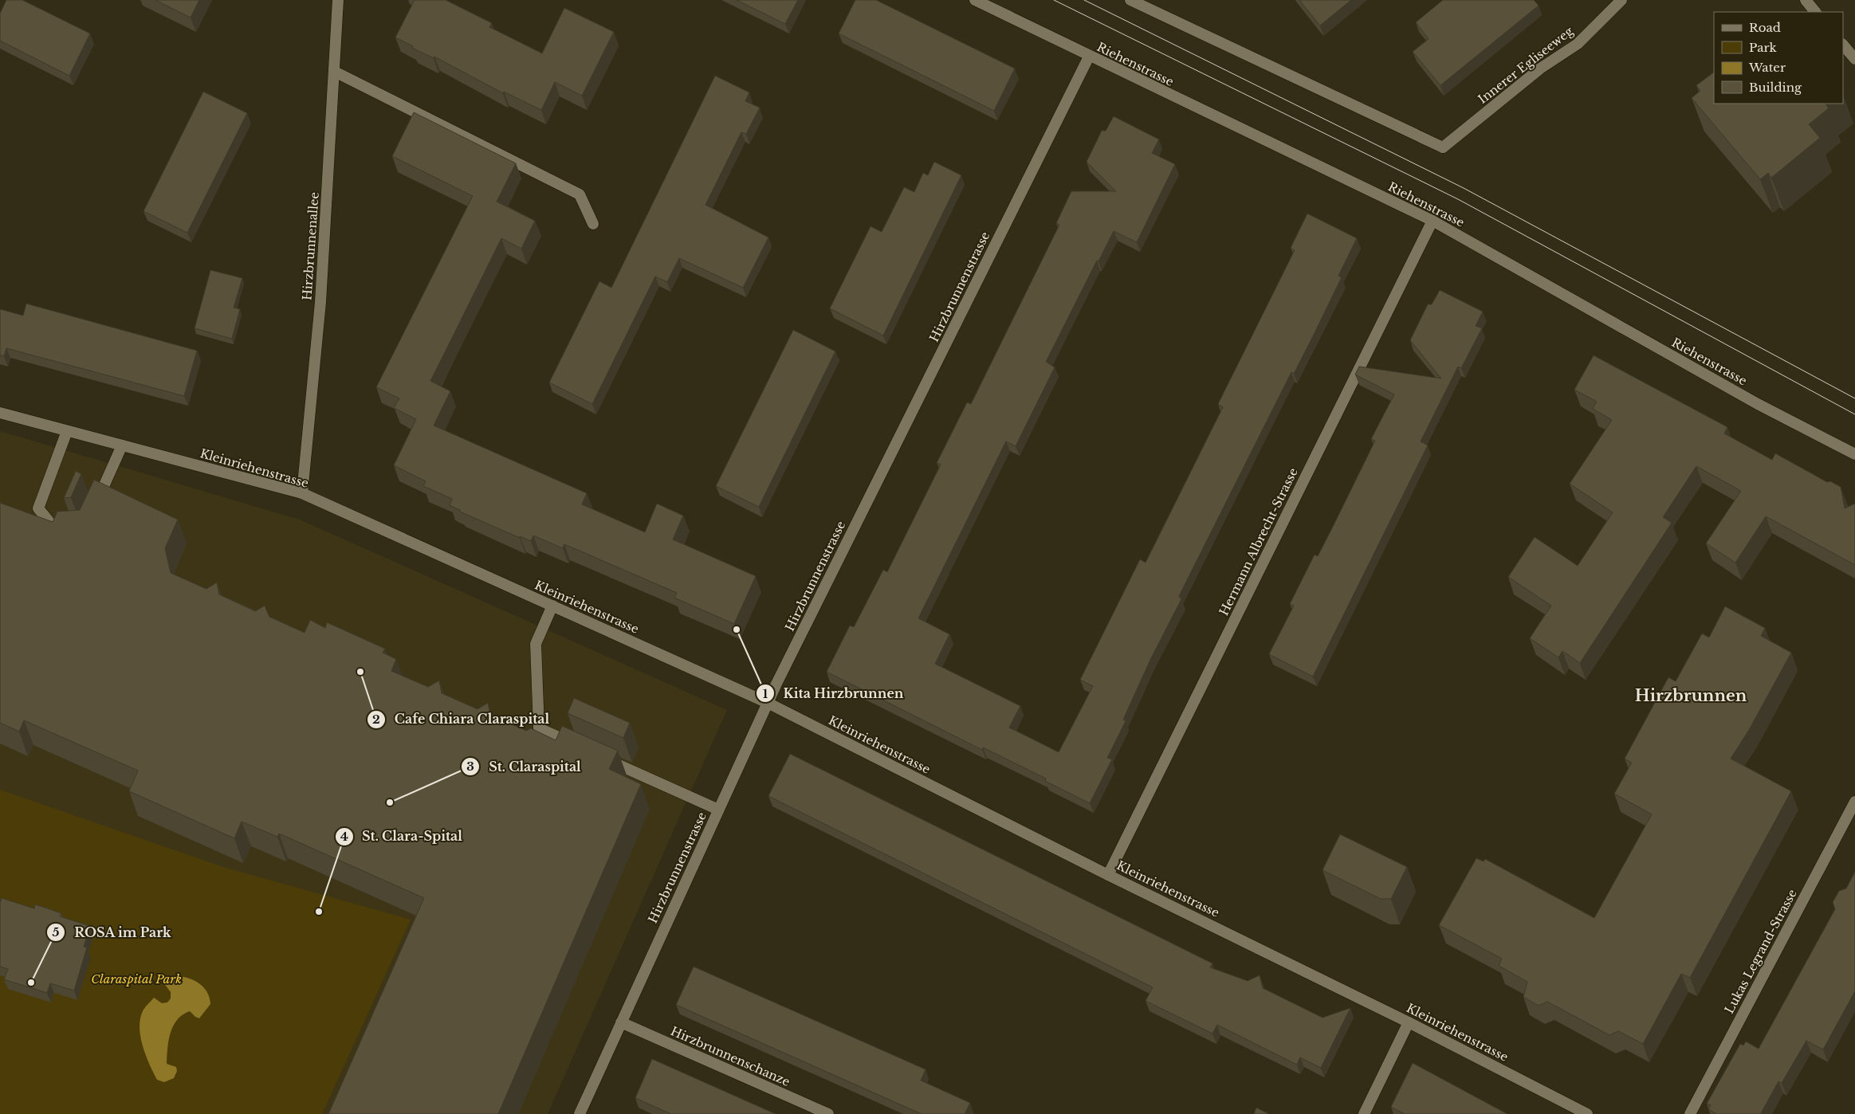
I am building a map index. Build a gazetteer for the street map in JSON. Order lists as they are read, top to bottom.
{
  "streets": {
    "street": [
      "Riehenstrasse",
      "Innerer Egliseeweg",
      "Hirzbrunnenallee",
      "Hirzbrunnenstrasse",
      "Kleinriehenstrasse",
      "Hermann Albrecht-Strasse",
      "Lukas Legrand-Strasse",
      "Hirzbrunnenschanze"
    ]
  },
  "crossings": [
    ["Riehenstrasse", "Hirzbrunnenstrasse"],
    ["Riehenstrasse", "Hermann Albrecht-Strasse"],
    ["Hirzbrunnenallee", "Kleinriehenstrasse"],
    ["Hirzbrunnenstrasse", "Kleinriehenstrasse"],
    ["Hirzbrunnenstrasse", "Hirzbrunnenschanze"],
    ["Kleinriehenstrasse", "Hermann Albrecht-Strasse"]
  ],
  "districts": ["Hirzbrunnen"],
  "parks": ["Claraspital Park"],
  "places": [
    "Kita Hirzbrunnen",
    "Cafe Chiara Claraspital",
    "St. Claraspital",
    "St. Clara-Spital",
    "ROSA im Park"
  ],
  "legend": [
    "Road",
    "Park",
    "Water",
    "Building"
  ]
}
